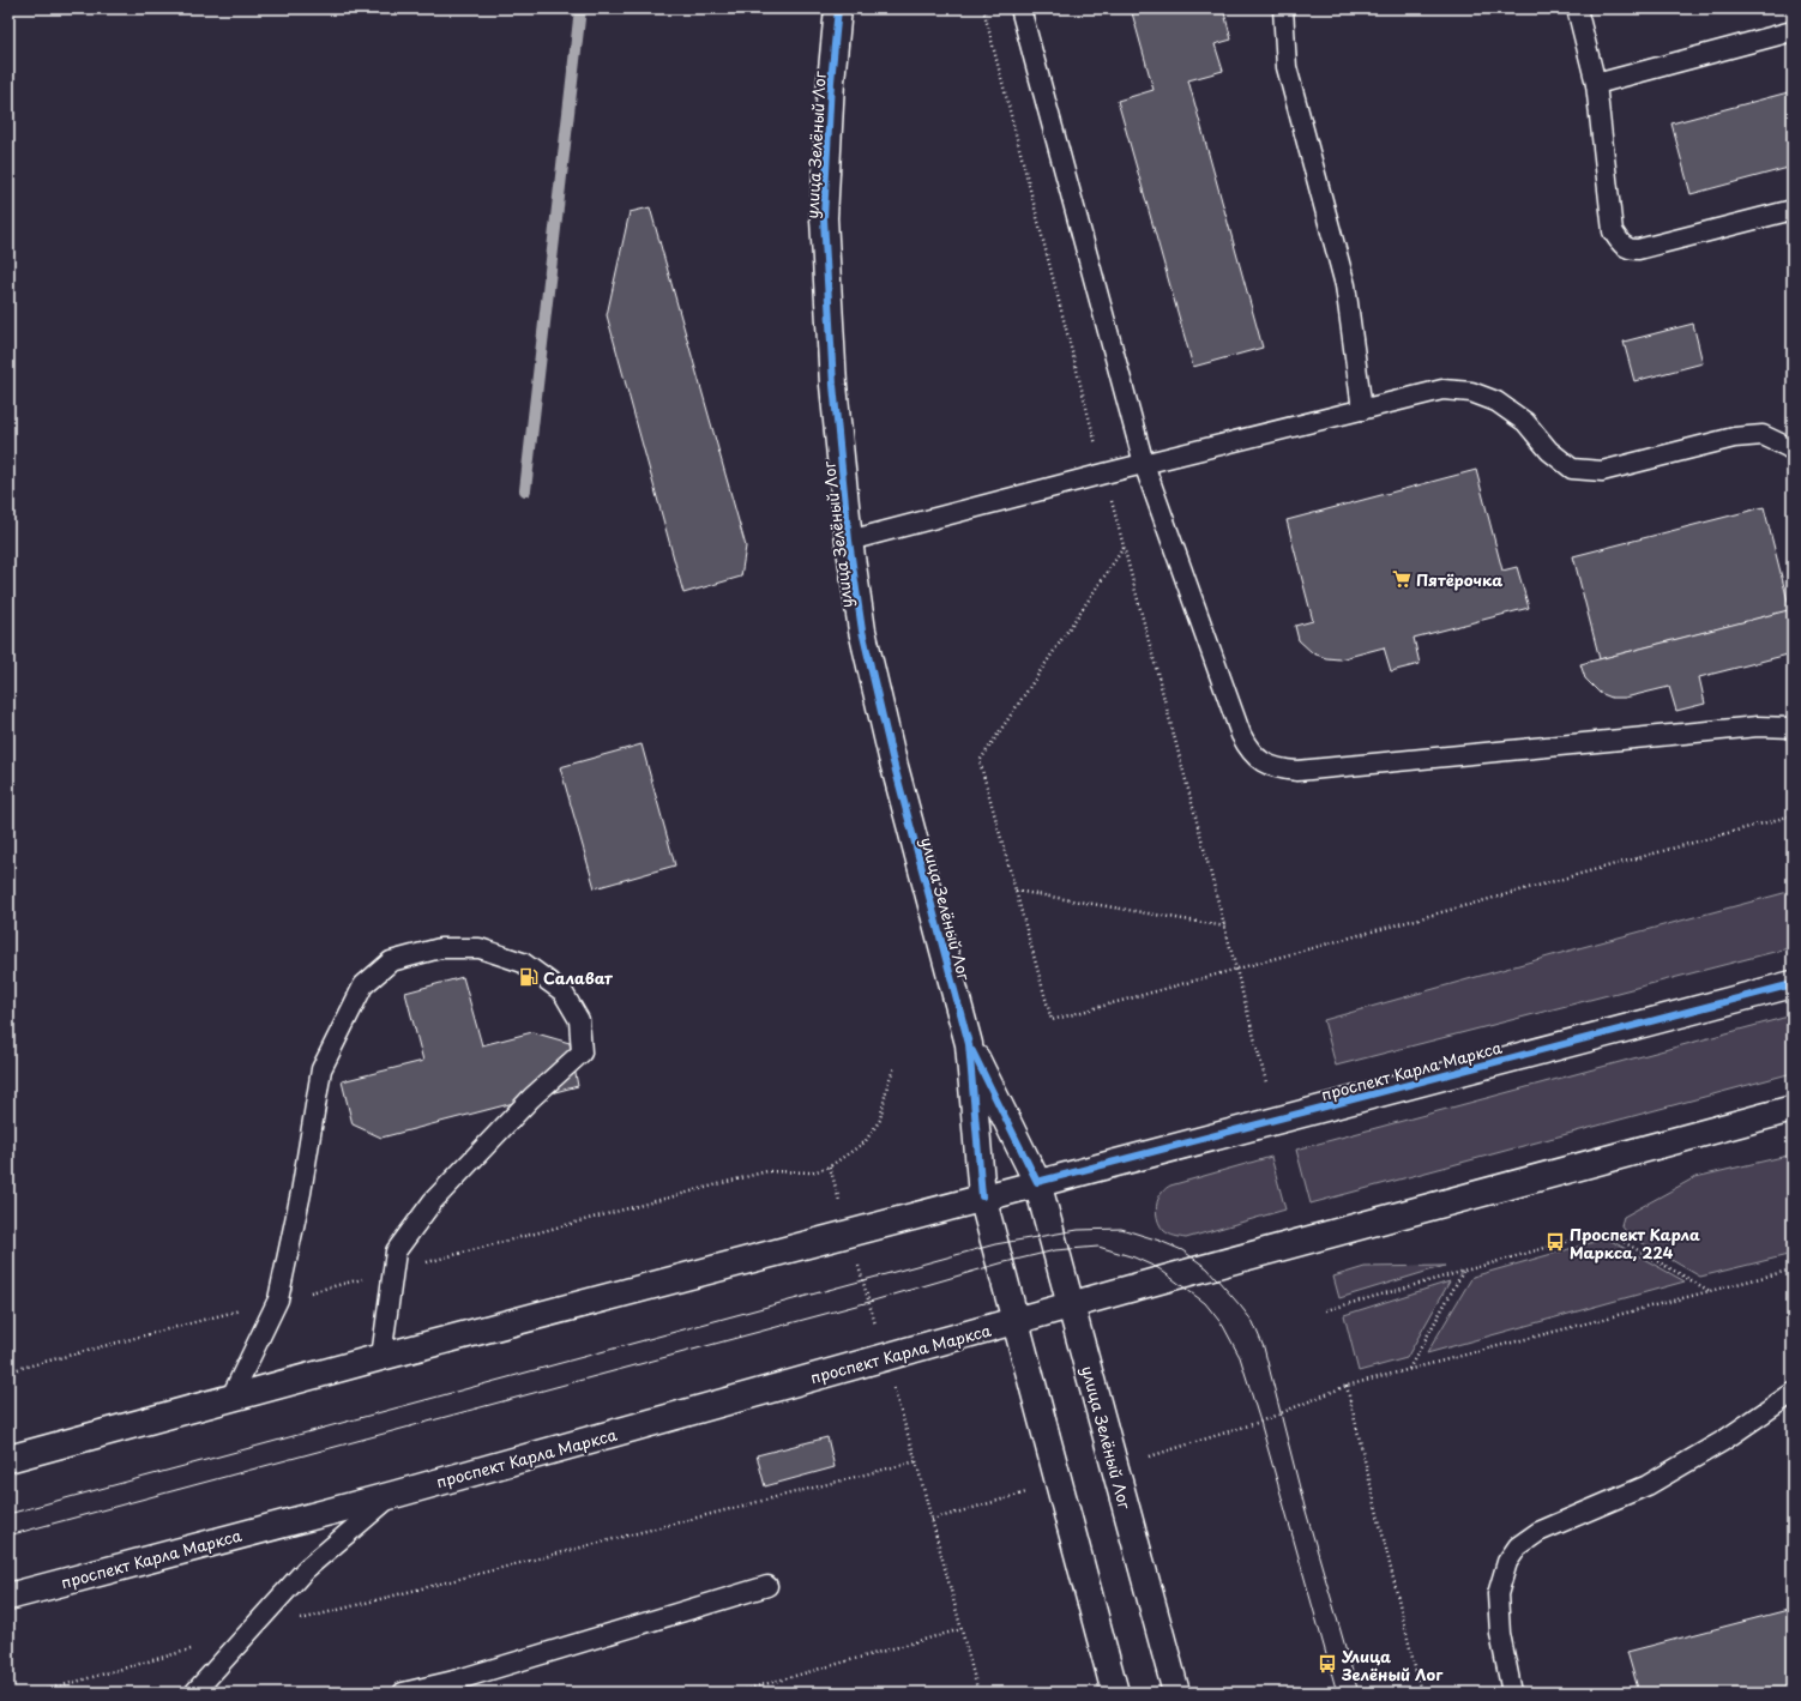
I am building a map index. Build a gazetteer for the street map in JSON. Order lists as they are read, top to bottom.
{
  "streets": {
    "main road": ["улица Зелёный Лог", "проспект Карла Маркса"]
  },
  "crossings": [
    ["улица Зелёный Лог", "проспект Карла Маркса"]
  ],
  "places": {
    "supermarket": ["Пятёрочка"],
    "fuel station": ["Салават"],
    "bus stop": ["Проспект Карла Маркса, 224", "Улица Зелёный Лог"]
  }
}
